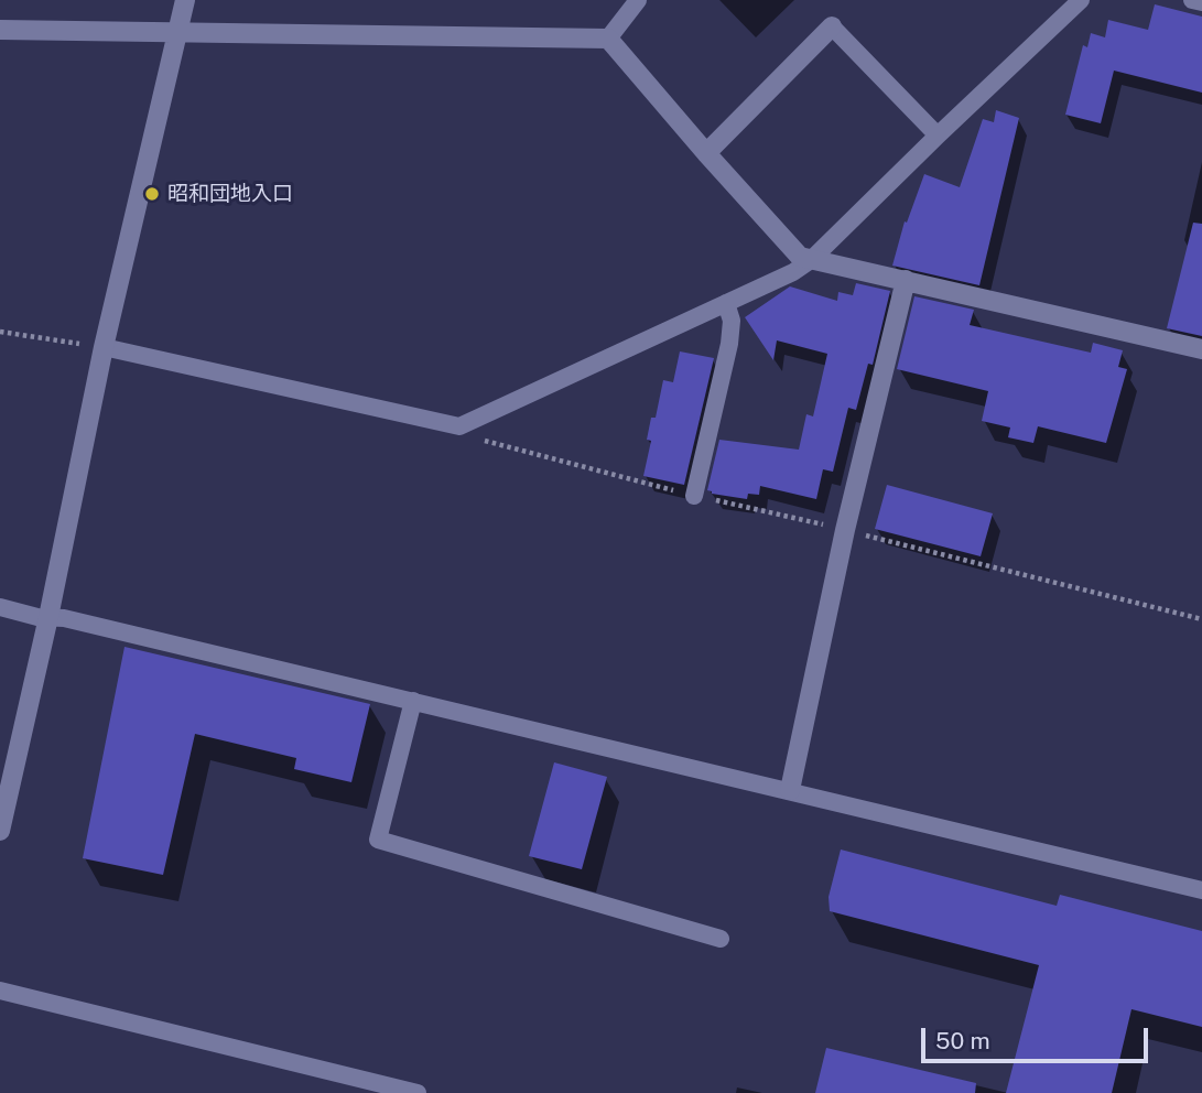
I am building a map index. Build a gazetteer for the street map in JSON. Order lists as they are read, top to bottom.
{
  "places": ["昭和団地入口"],
  "scale_bar": "50 m"
}
